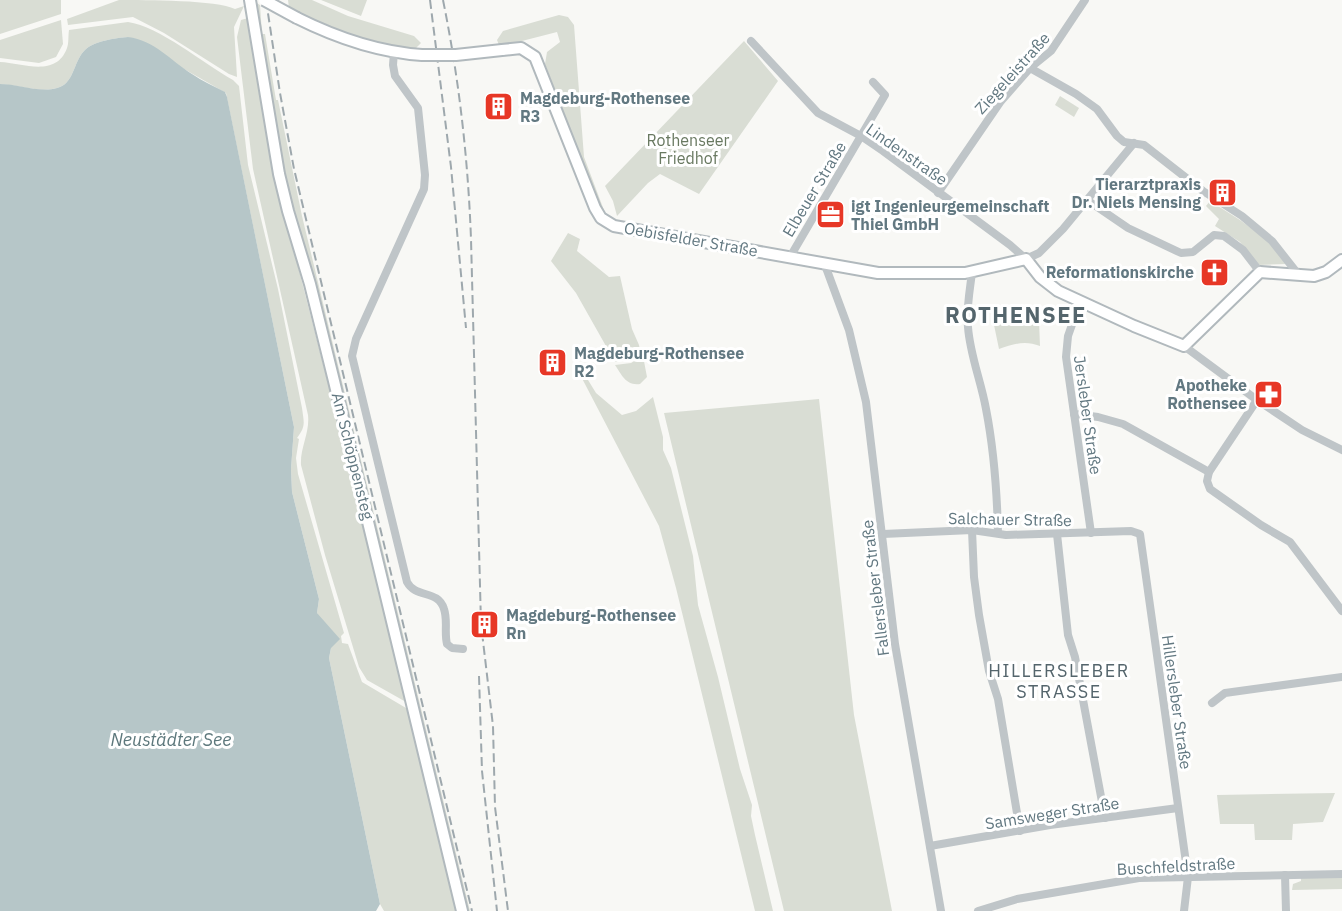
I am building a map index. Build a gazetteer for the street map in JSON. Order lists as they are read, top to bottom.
{
  "streets": {
    "street": [
      "Ziegeleistraße",
      "Lindenstraße",
      "Elbeuer Straße",
      "Oebisfelder Straße",
      "Jersleber Straße",
      "Am Schöppensteg",
      "Salchauer Straße",
      "Fallersleber Straße",
      "Hillersleber Straße",
      "Samsweger Straße",
      "Buschfeldstraße"
    ]
  },
  "crossings": [
    ["Ziegeleistraße", "Lindenstraße"],
    ["Lindenstraße", "Elbeuer Straße"],
    ["Lindenstraße", "Oebisfelder Straße"],
    ["Elbeuer Straße", "Oebisfelder Straße"],
    ["Oebisfelder Straße", "Fallersleber Straße"],
    ["Jersleber Straße", "Salchauer Straße"],
    ["Salchauer Straße", "Fallersleber Straße"],
    ["Salchauer Straße", "Hillersleber Straße"],
    ["Fallersleber Straße", "Samsweger Straße"],
    ["Hillersleber Straße", "Samsweger Straße"],
    ["Hillersleber Straße", "Buschfeldstraße"]
  ],
  "districts": ["ROTHENSEE", "HILLERSLEBER STRASSE"],
  "water": ["Neustädter See"],
  "parks": ["Rothenseer Friedhof"],
  "places": {
    "building": [
      "Magdeburg-Rothensee R3",
      "Tierarztpraxis Dr. Niels Mensing",
      "Magdeburg-Rothensee R2",
      "Magdeburg-Rothensee Rn"
    ],
    "office": ["igt Ingenieurgemeinschaft Thiel GmbH"],
    "church": ["Reformationskirche"],
    "pharmacy": ["Apotheke Rothensee"]
  }
}
